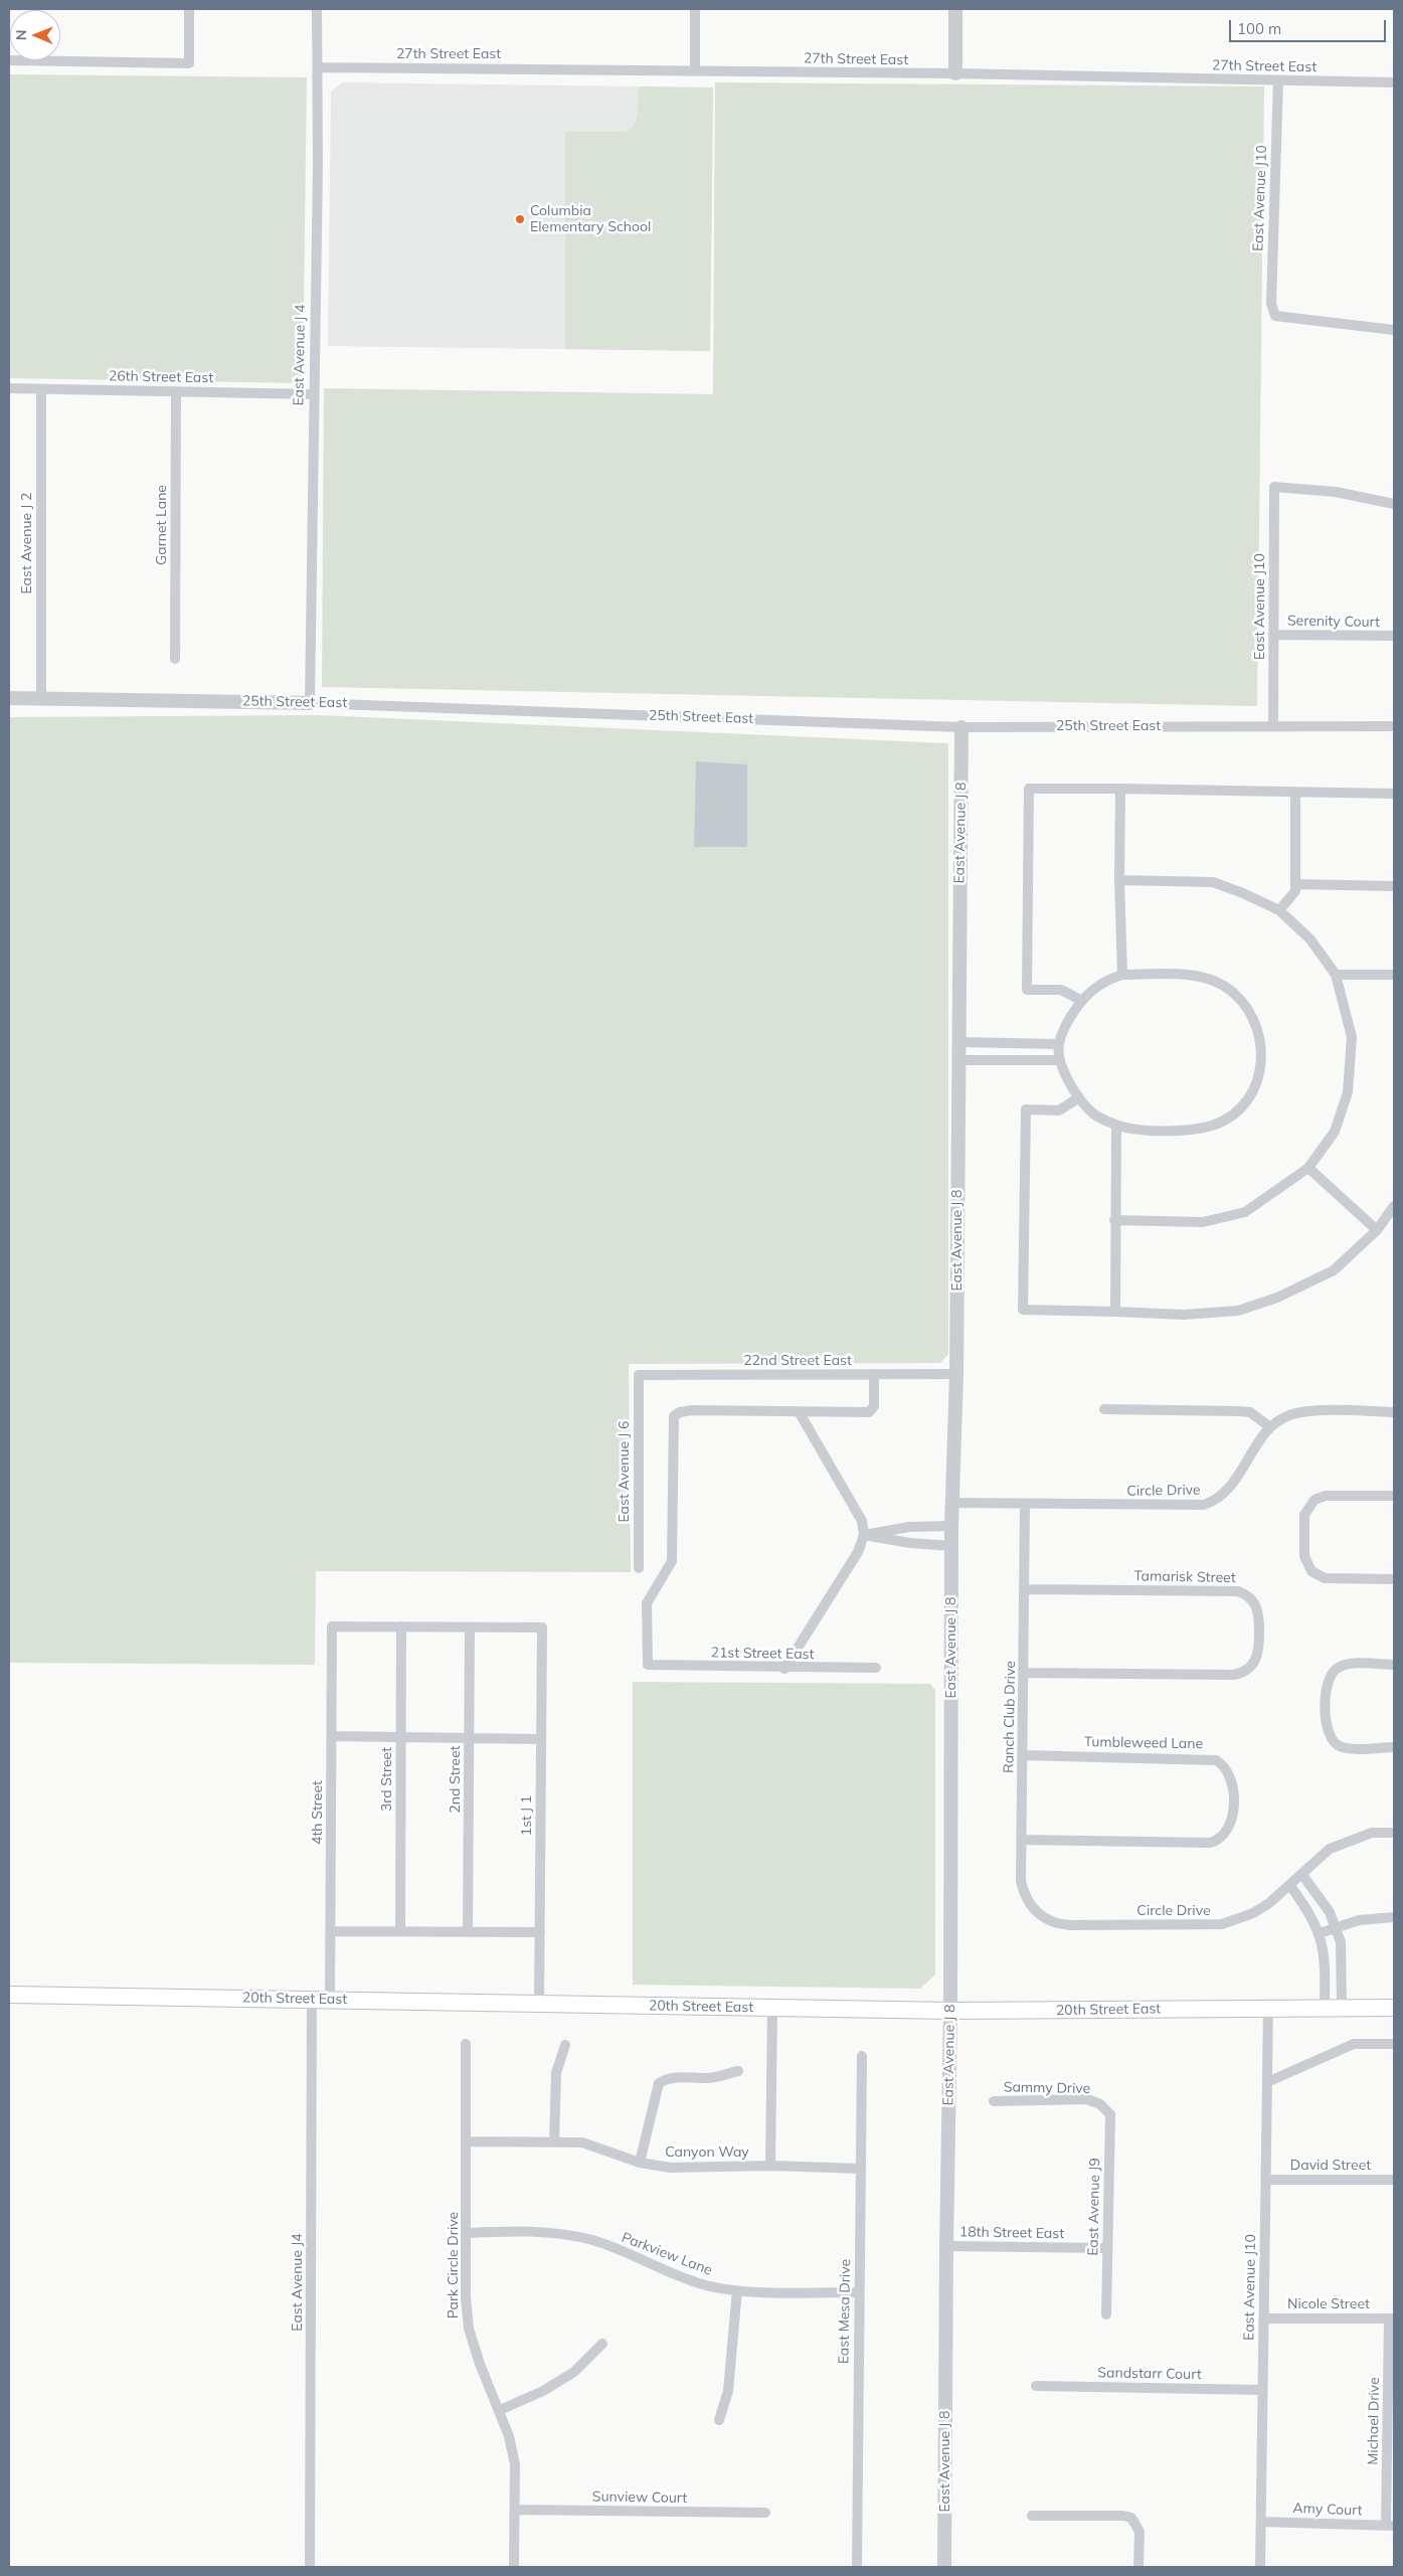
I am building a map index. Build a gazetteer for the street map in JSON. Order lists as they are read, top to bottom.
{
  "streets": {
    "main road": ["20th Street East"],
    "street": [
      "27th Street East",
      "East Avenue J10",
      "East Avenue J 4",
      "26th Street East",
      "Garnet Lane",
      "East Avenue J 2",
      "Serenity Court",
      "25th Street East",
      "East Avenue J 8",
      "22nd Street East",
      "East Avenue J 6",
      "Circle Drive",
      "Tamarisk Street",
      "21st Street East",
      "Ranch Club Drive",
      "Tumbleweed Lane",
      "3rd Street",
      "2nd Street",
      "4th Street",
      "1st J 1",
      "Sammy Drive",
      "Canyon Way",
      "David Street",
      "East Avenue J9",
      "18th Street East",
      "Parkview Lane",
      "Park Circle Drive",
      "East Avenue J4",
      "Nicole Street",
      "East Mesa Drive",
      "Sandstarr Court",
      "Michael Drive",
      "Sunview Court",
      "Amy Court"
    ]
  },
  "crossings": [
    ["27th Street East", "East Avenue J10"],
    ["27th Street East", "East Avenue J 4"],
    ["East Avenue J10", "Serenity Court"],
    ["East Avenue J10", "25th Street East"],
    ["East Avenue J10", "20th Street East"],
    ["East Avenue J10", "David Street"],
    ["East Avenue J10", "Nicole Street"],
    ["East Avenue J10", "Sandstarr Court"],
    ["East Avenue J10", "Amy Court"],
    ["East Avenue J 4", "26th Street East"],
    ["East Avenue J 4", "25th Street East"],
    ["26th Street East", "Garnet Lane"],
    ["26th Street East", "East Avenue J 2"],
    ["East Avenue J 2", "25th Street East"],
    ["25th Street East", "East Avenue J 8"],
    ["East Avenue J 8", "22nd Street East"],
    ["East Avenue J 8", "Circle Drive"],
    ["East Avenue J 8", "20th Street East"],
    ["East Avenue J 8", "18th Street East"],
    ["22nd Street East", "East Avenue J 6"],
    ["Circle Drive", "Ranch Club Drive"],
    ["Tamarisk Street", "Ranch Club Drive"],
    ["Ranch Club Drive", "Tumbleweed Lane"],
    ["3rd Street", "4th Street"],
    ["2nd Street", "1st J 1"],
    ["4th Street", "20th Street East"],
    ["1st J 1", "20th Street East"],
    ["20th Street East", "East Avenue J4"],
    ["Sammy Drive", "East Avenue J9"],
    ["Canyon Way", "Park Circle Drive"],
    ["Canyon Way", "East Mesa Drive"],
    ["East Avenue J9", "18th Street East"],
    ["Parkview Lane", "Park Circle Drive"],
    ["Parkview Lane", "East Mesa Drive"],
    ["Park Circle Drive", "Sunview Court"],
    ["Nicole Street", "Michael Drive"],
    ["Michael Drive", "Amy Court"]
  ],
  "places": ["Columbia Elementary School"],
  "scale_bar": "100 m",
  "north": "left"
}
